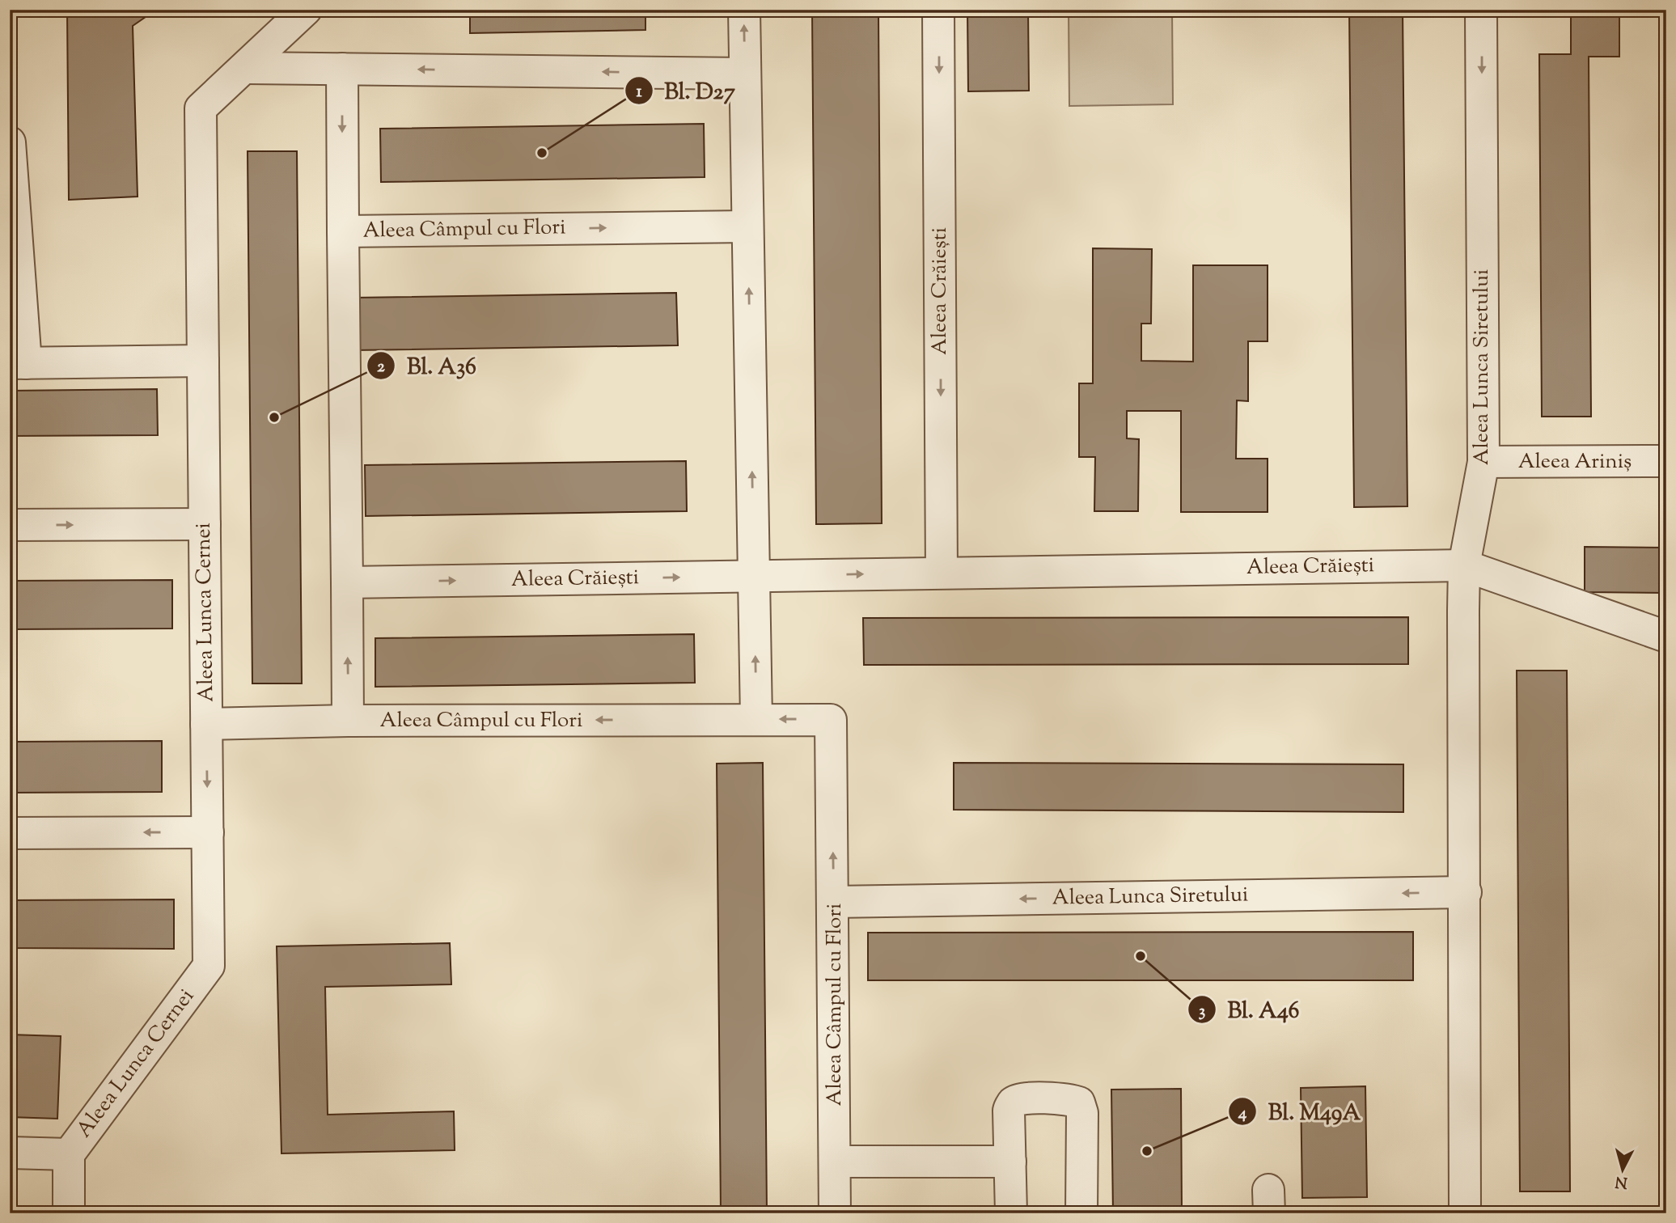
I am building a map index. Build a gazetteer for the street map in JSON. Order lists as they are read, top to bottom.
{
  "streets": {
    "street": [
      "Aleea Câmpul cu Flori",
      "Aleea Crăiești",
      "Aleea Lunca Siretului",
      "Aleea Ariniș",
      "Aleea Lunca Cernei"
    ]
  },
  "crossings": [
    ["Aleea Câmpul cu Flori", "Aleea Lunca Siretului"],
    ["Aleea Câmpul cu Flori", "Aleea Lunca Cernei"],
    ["Aleea Crăiești", "Aleea Lunca Siretului"],
    ["Aleea Lunca Siretului", "Aleea Ariniș"]
  ],
  "places": [
    "Bl. D27",
    "Bl. A36",
    "Bl. A46",
    "Bl. M49A"
  ],
  "north": "bottom"
}
